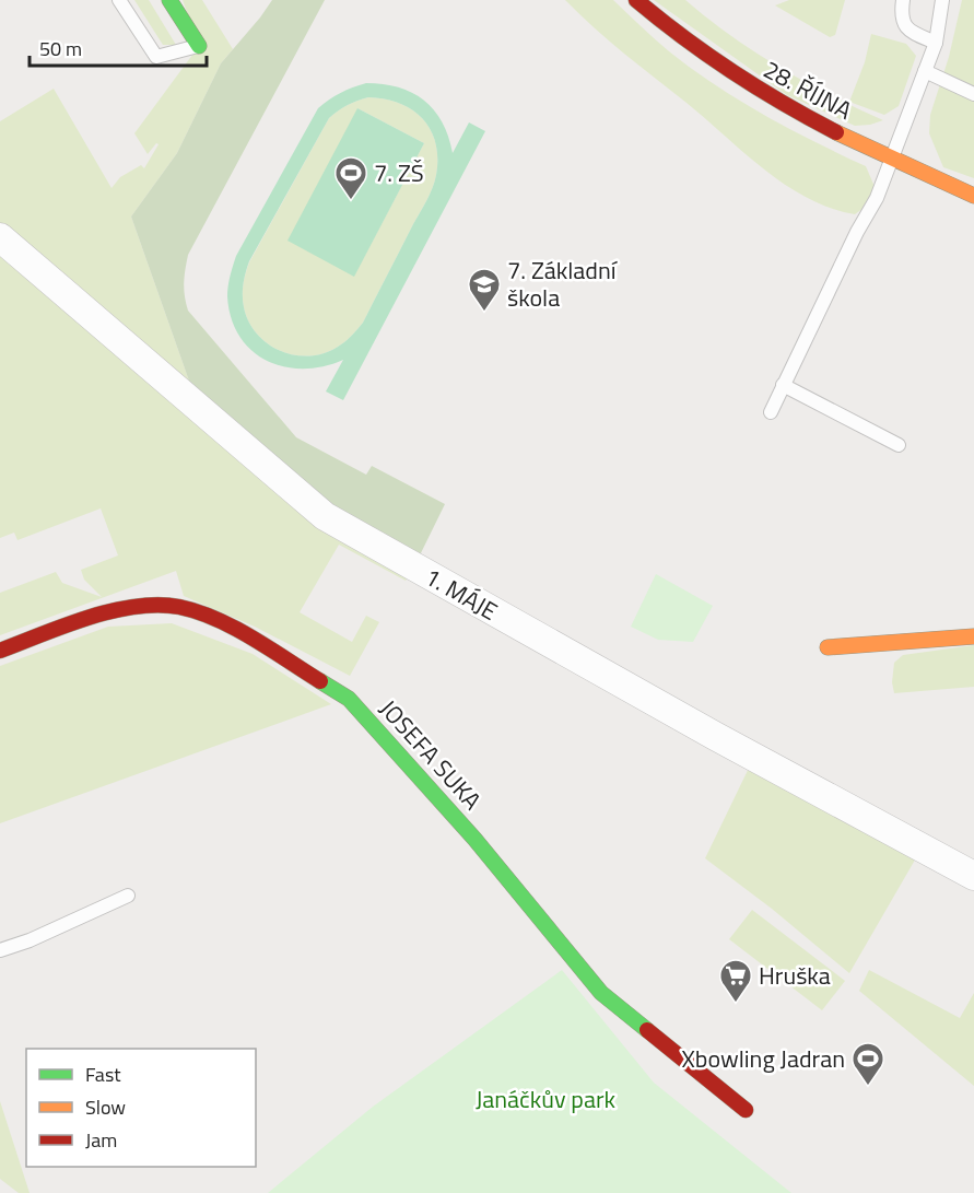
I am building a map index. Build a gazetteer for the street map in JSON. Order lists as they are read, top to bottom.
{
  "streets": {
    "street": ["28. ŘÍJNA", "1. MÁJE", "JOSEFA SUKA"]
  },
  "parks": ["Janáčkův park"],
  "places": {
    "sports": ["7. ZŠ", "Xbowling Jadran"],
    "school or university": ["7. Základní škola"],
    "supermarket": ["Hruška"]
  },
  "legend": ["Fast", "Slow", "Jam"],
  "scale_bar": "50 m"
}
